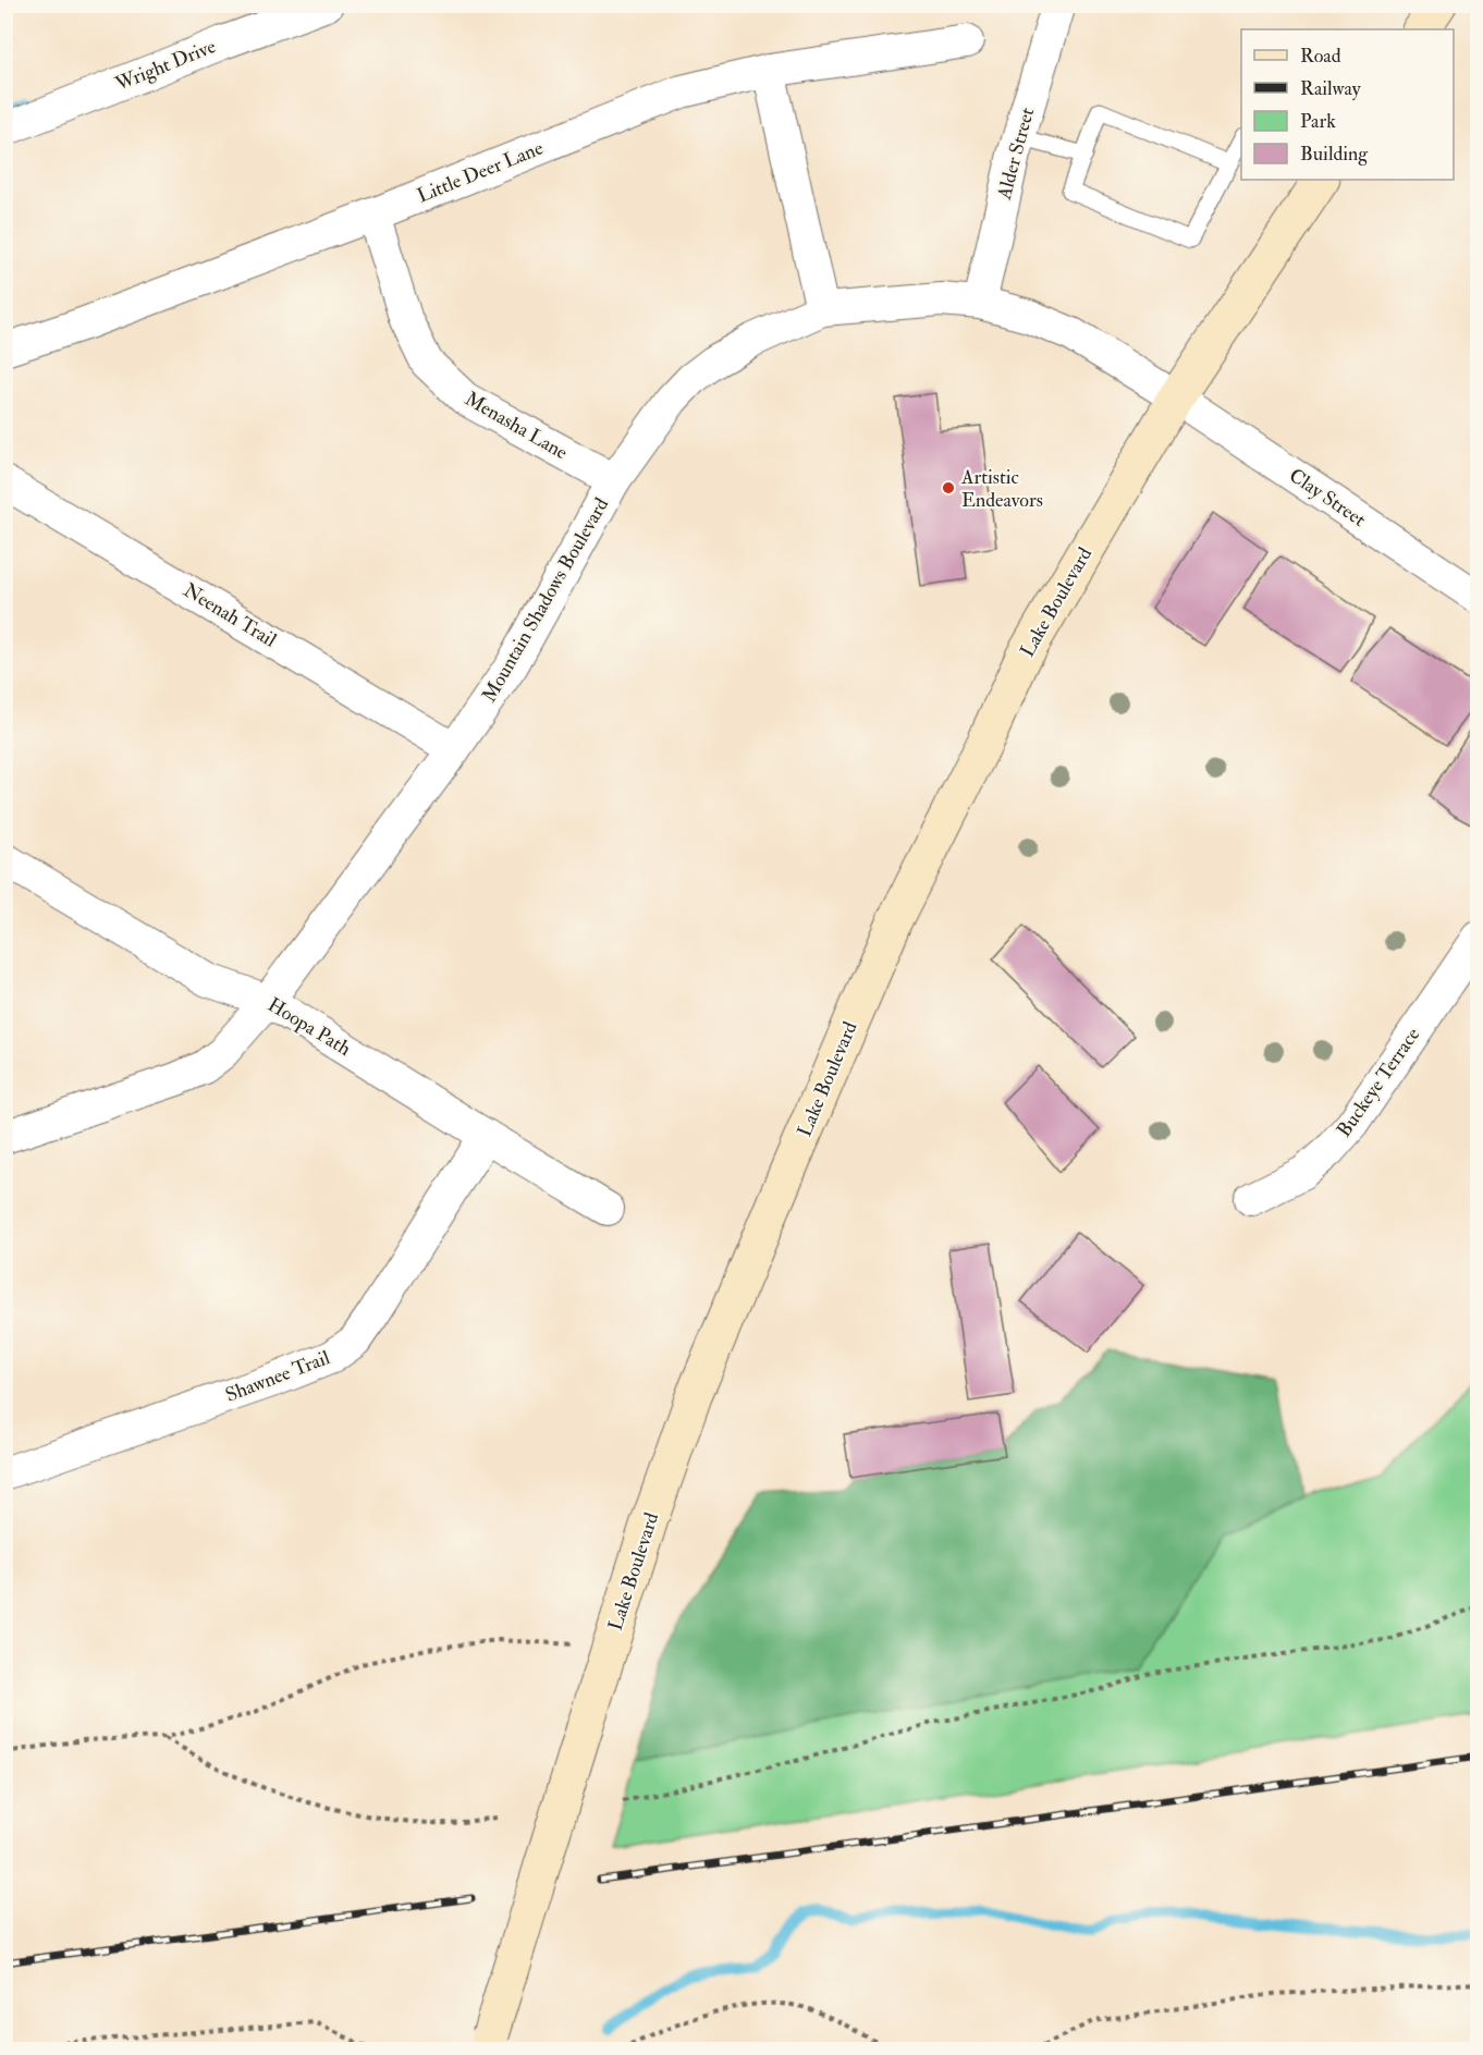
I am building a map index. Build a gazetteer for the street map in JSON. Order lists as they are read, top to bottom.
{
  "streets": {
    "main road": ["Lake Boulevard"],
    "street": [
      "Wright Drive",
      "Alder Street",
      "Little Deer Lane",
      "Menasha Lane",
      "Clay Street",
      "Mountain Shadows Boulevard",
      "Neenah Trail",
      "Hoopa Path",
      "Buckeye Terrace",
      "Shawnee Trail"
    ]
  },
  "crossings": [
    ["Alder Street", "Mountain Shadows Boulevard"],
    ["Little Deer Lane", "Menasha Lane"],
    ["Menasha Lane", "Mountain Shadows Boulevard"],
    ["Clay Street", "Mountain Shadows Boulevard"],
    ["Clay Street", "Lake Boulevard"],
    ["Mountain Shadows Boulevard", "Lake Boulevard"],
    ["Mountain Shadows Boulevard", "Neenah Trail"],
    ["Mountain Shadows Boulevard", "Hoopa Path"],
    ["Hoopa Path", "Shawnee Trail"]
  ],
  "places": ["Artistic Endeavors"],
  "legend": [
    "Road",
    "Railway",
    "Park",
    "Building"
  ]
}
